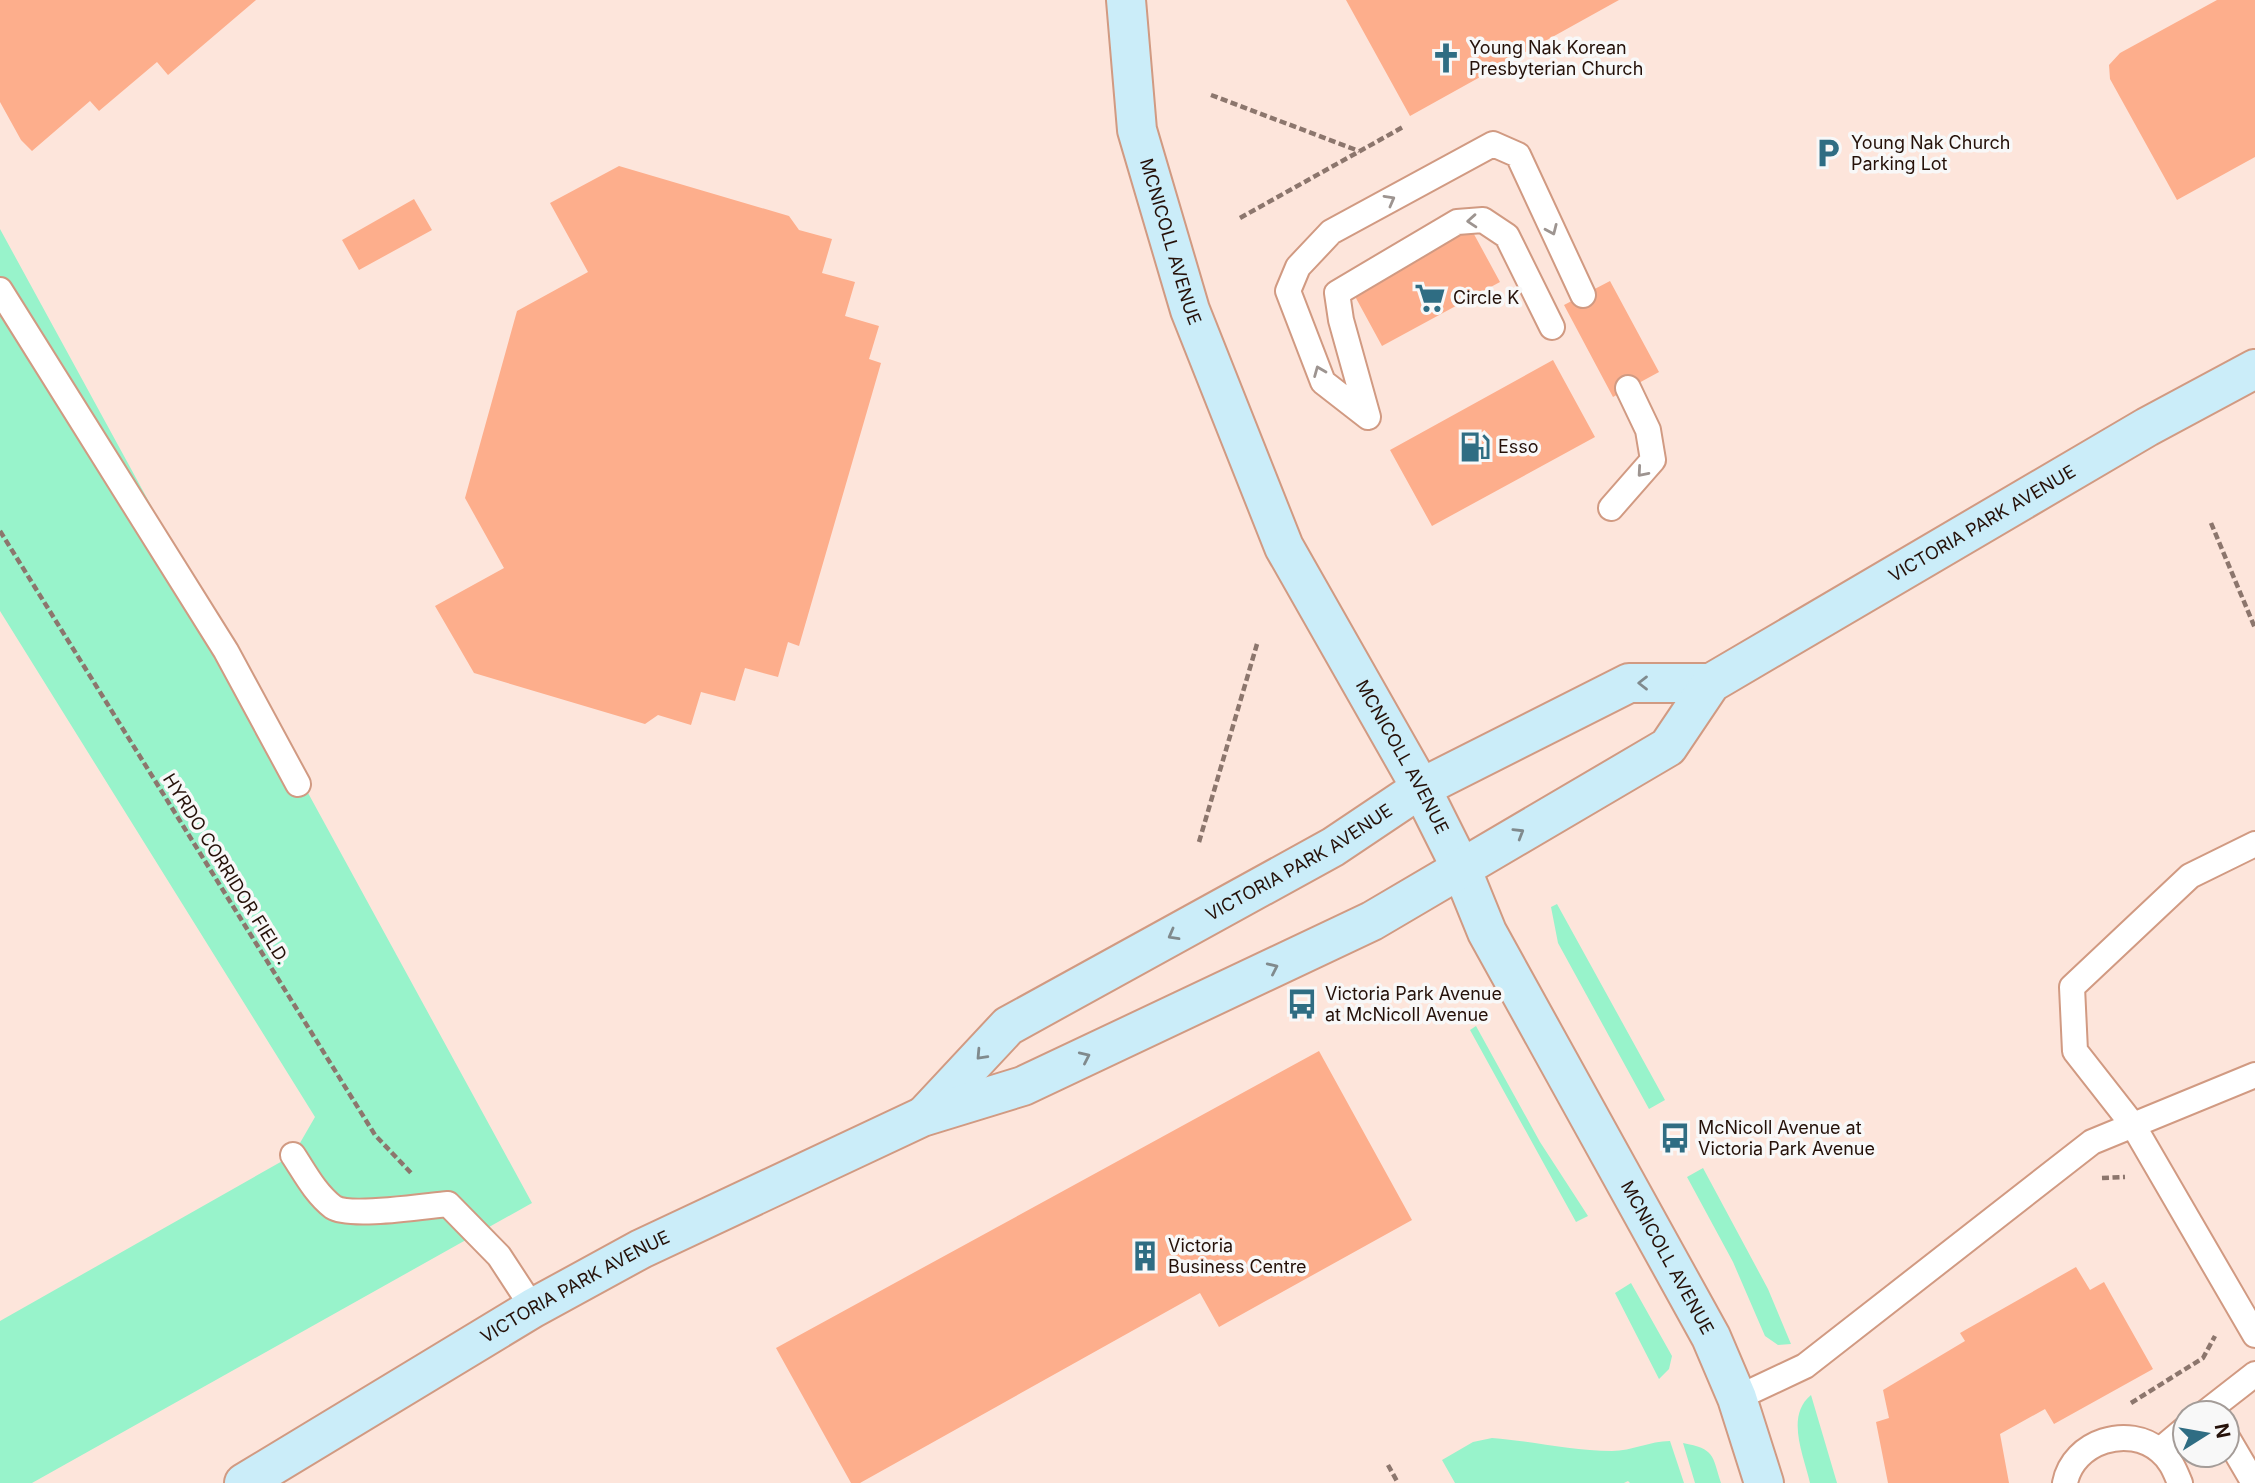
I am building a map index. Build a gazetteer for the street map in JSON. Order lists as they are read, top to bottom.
{
  "streets": {
    "main road": ["MCNICOLL AVENUE", "VICTORIA PARK AVENUE"],
    "path": ["HYRDO CORRIDOR FIELD."]
  },
  "crossings": [
    ["MCNICOLL AVENUE", "VICTORIA PARK AVENUE"]
  ],
  "places": {
    "church": ["Young Nak Korean Presbyterian Church"],
    "parking": ["Young Nak Church Parking Lot"],
    "supermarket": ["Circle K"],
    "fuel station": ["Esso"],
    "bus stop": ["Victoria Park Avenue at McNicoll Avenue", "McNicoll Avenue at Victoria Park Avenue"],
    "building": ["Victoria Business Centre"]
  },
  "north": "right"
}
